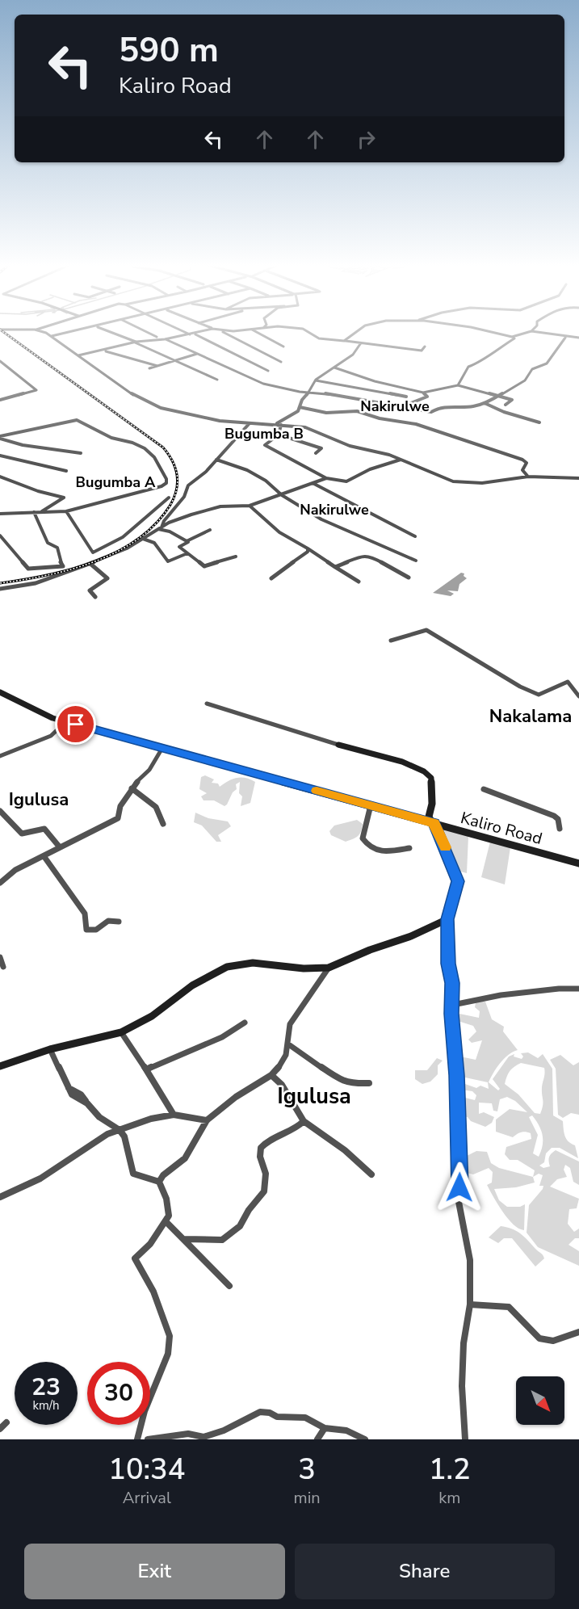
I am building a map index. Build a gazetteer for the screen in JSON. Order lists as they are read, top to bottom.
{
  "streets": {
    "street": ["Kaliro Road"]
  },
  "districts": [
    "Nakirulwe",
    "Bugumba B",
    "Bugumba A",
    "Nakirulwe",
    "Nakalama",
    "Igulusa",
    "Igulusa"
  ],
  "north": "bottom right",
  "page": {
    "turn": ["590 m", "Kaliro Road"],
    "speed": "23 km/h",
    "limit": "30",
    "eta": [
      "10:34",
      "Arrival",
      "3",
      "min",
      "1.2",
      "km"
    ],
    "buttons": ["Exit", "Share"]
  }
}
